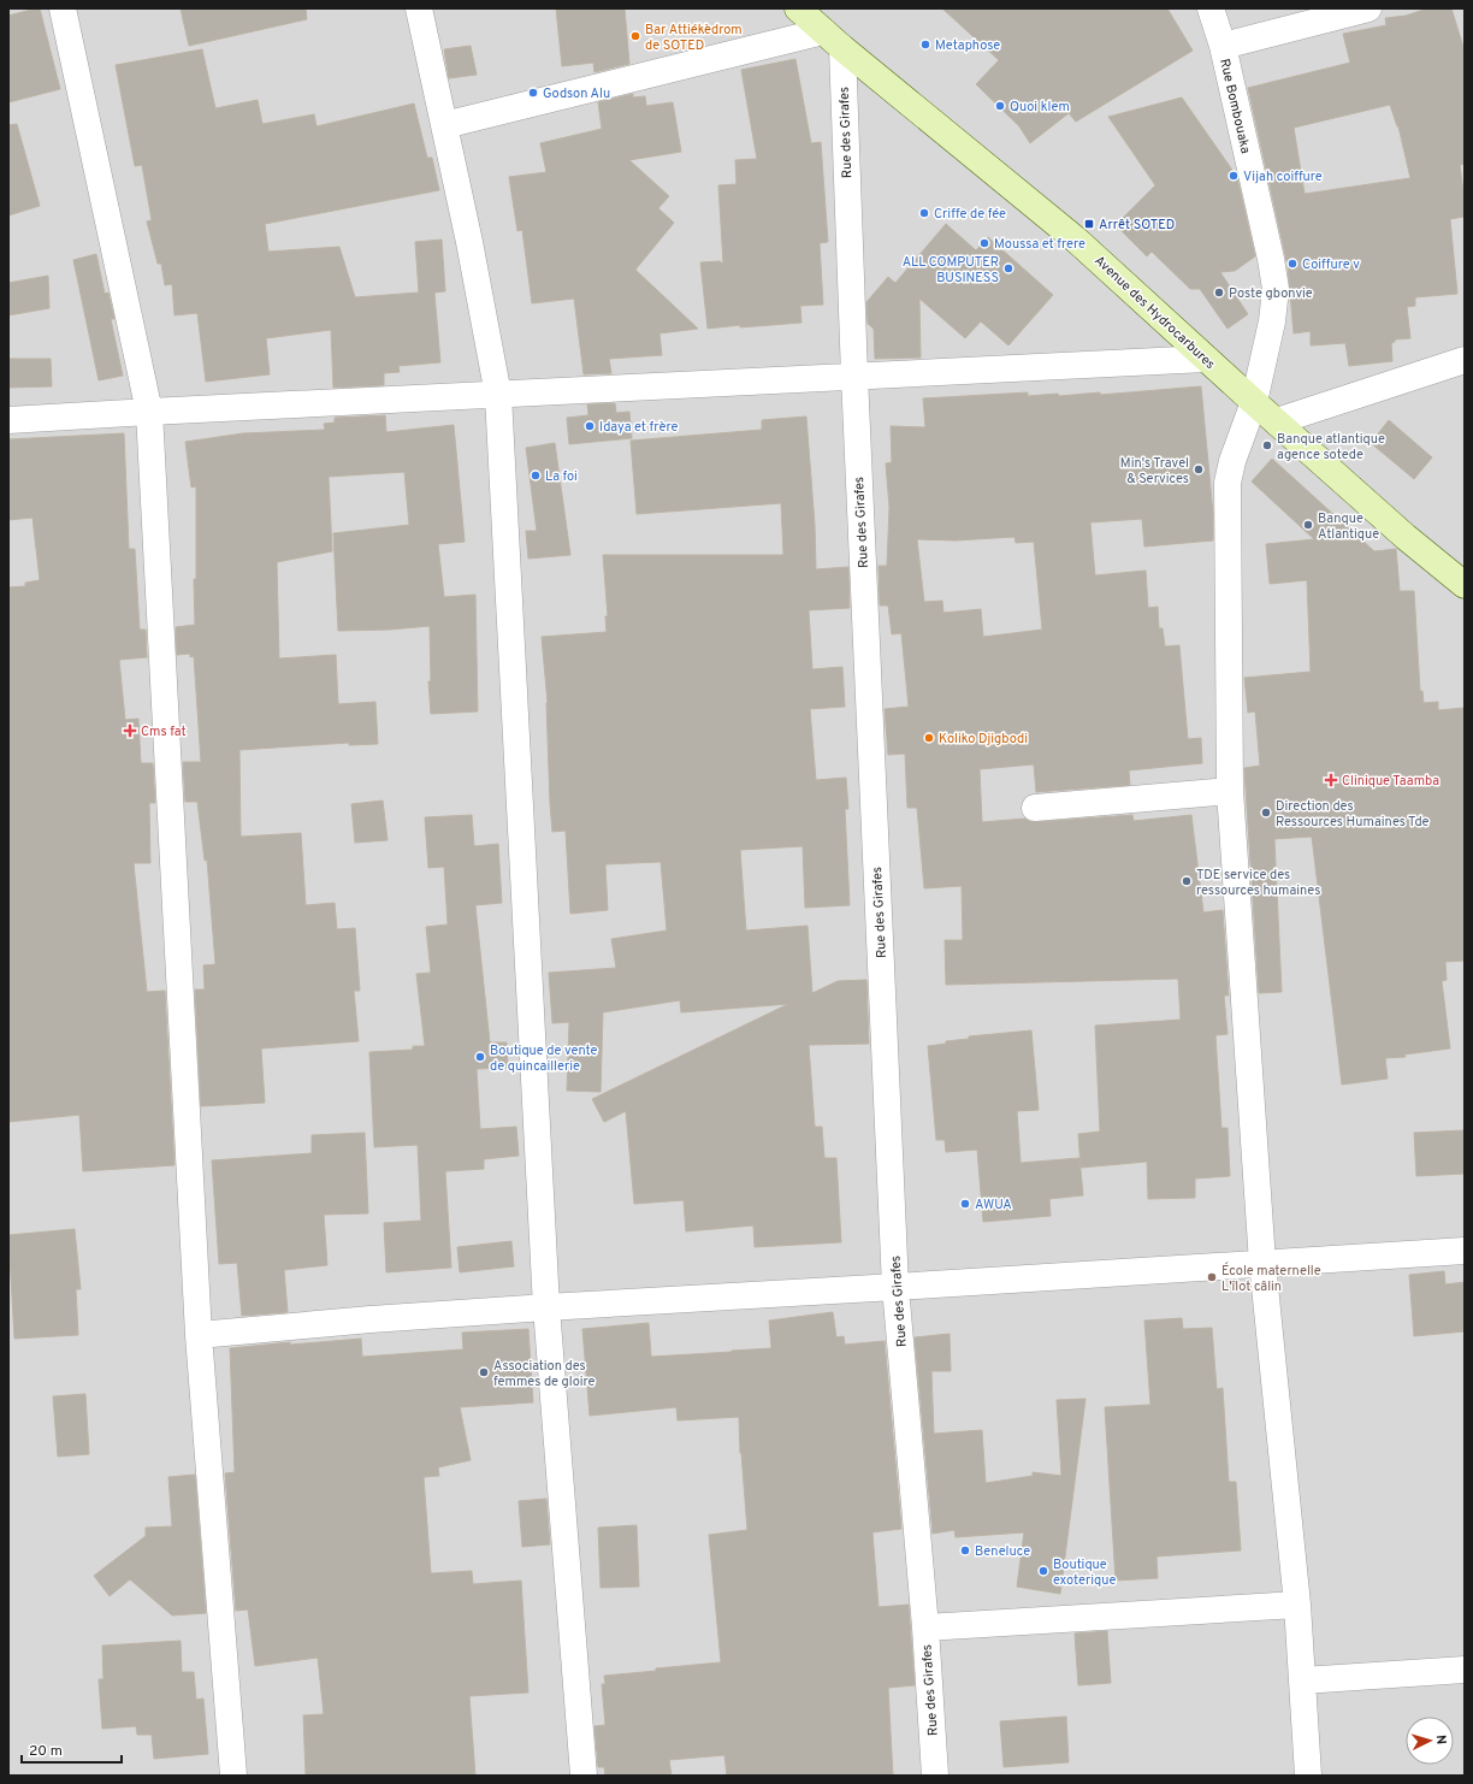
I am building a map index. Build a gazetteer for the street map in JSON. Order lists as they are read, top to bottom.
{
  "streets": {
    "main road": ["Avenue des Hydrocarbures"],
    "street": ["Rue Bombouaka", "Rue des Girafes"]
  },
  "crossings": [
    ["Rue Bombouaka", "Avenue des Hydrocarbures"],
    ["Rue des Girafes", "Avenue des Hydrocarbures"]
  ],
  "places": {
    "other": [
      "Bar Attiékèdrom de SOTED",
      "Metaphose",
      "Godson Alu",
      "Quoi klem",
      "Vijah coiffure",
      "Criffe de fée",
      "Moussa et frere",
      "Coiffure v",
      "ALL COMPUTER BUSINESS",
      "Poste gbonvie",
      "Idaya et frère",
      "Banque atlantique agence sotede",
      "Min's Travel & Services",
      "La foi",
      "Banque Atlantique",
      "Koliko Djigbodi",
      "Direction des Ressources Humaines Tde",
      "TDE service des ressources humaines",
      "Boutique de vente de quincaillerie",
      "AWUA",
      "École maternelle L'îlot câlin",
      "Association des femmes de gloire",
      "Beneluce",
      "Boutique exoterique"
    ],
    "transit": ["Arrêt SOTED"],
    "health": ["Cms fat", "Clinique Taamba"]
  },
  "scale_bar": "20 m",
  "north": "right"
}
